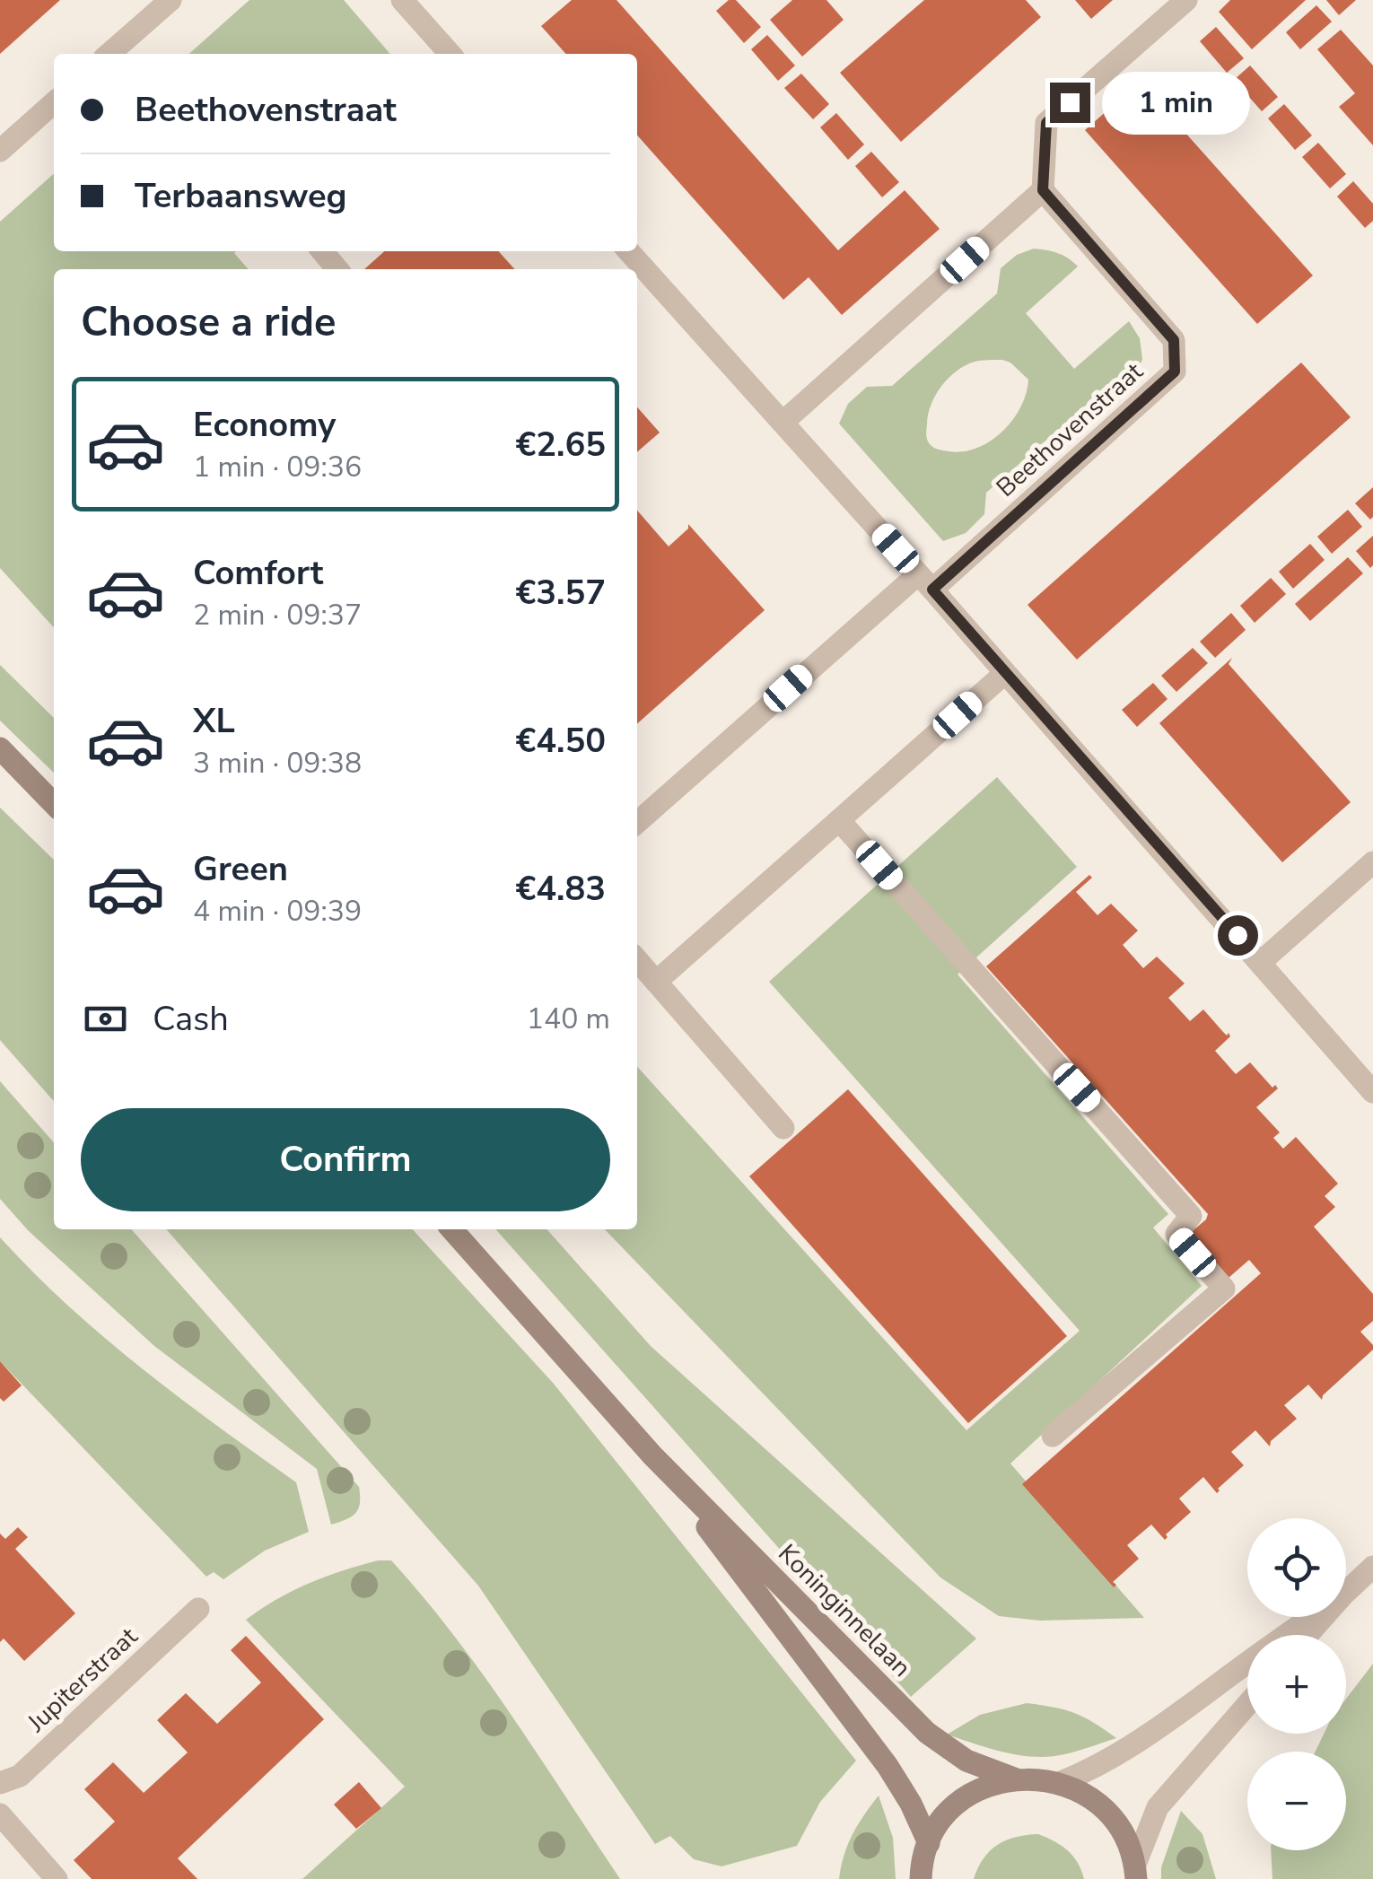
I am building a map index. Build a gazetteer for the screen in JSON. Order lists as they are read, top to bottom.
{
  "streets": {
    "main road": ["Koninginnelaan"],
    "street": ["Beethovenstraat", "Jupiterstraat"]
  },
  "page": {
    "banner": ["Beethovenstraat", "Terbaansweg"],
    "bubble": "1 min",
    "heading": "Choose a ride",
    "list": [
      {
        "name": "Economy",
        "note": "1 min · 09:36",
        "value": "€2.65"
      },
      {
        "name": "Comfort",
        "note": "2 min · 09:37",
        "value": "€3.57"
      },
      {
        "name": "XL",
        "note": "3 min · 09:38",
        "value": "€4.50"
      },
      {
        "name": "Green",
        "note": "4 min · 09:39",
        "value": "€4.83"
      }
    ],
    "pay": ["Cash", "140 m"],
    "buttons": "Confirm",
    "map_buttons": ["+", "−"]
  }
}
